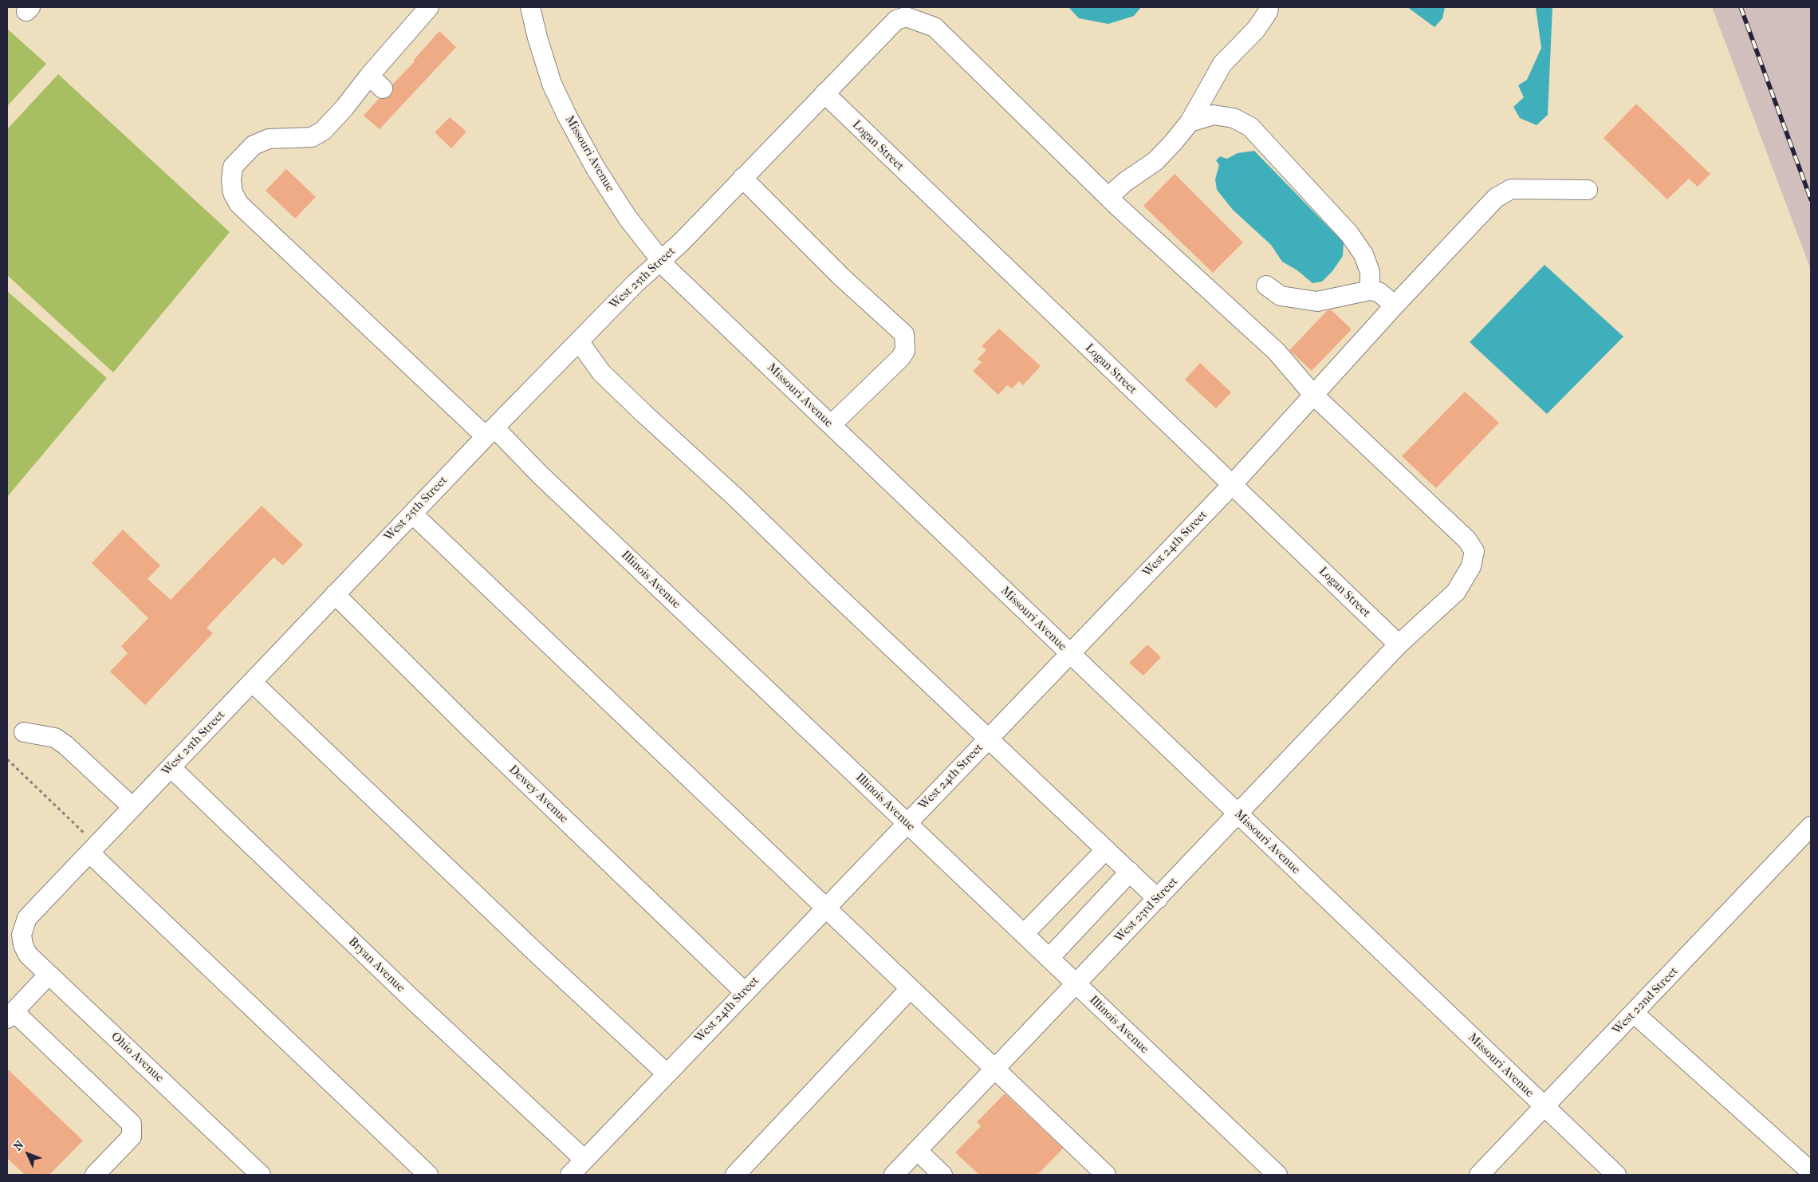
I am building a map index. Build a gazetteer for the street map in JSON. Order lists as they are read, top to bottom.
{
  "streets": {
    "street": [
      "Logan Street",
      "Missouri Avenue",
      "West 25th Street",
      "West 24th Street",
      "Illinois Avenue",
      "Dewey Avenue",
      "West 23rd Street",
      "Bryan Avenue",
      "West 22nd Street",
      "Ohio Avenue"
    ]
  },
  "crossings": [
    ["Logan Street", "West 25th Street"],
    ["Logan Street", "West 24th Street"],
    ["Logan Street", "West 23rd Street"],
    ["Missouri Avenue", "West 25th Street"],
    ["Missouri Avenue", "West 24th Street"],
    ["Missouri Avenue", "West 23rd Street"],
    ["Missouri Avenue", "West 22nd Street"],
    ["West 25th Street", "Illinois Avenue"],
    ["West 25th Street", "Dewey Avenue"],
    ["West 25th Street", "West 23rd Street"],
    ["West 25th Street", "Bryan Avenue"],
    ["West 25th Street", "Ohio Avenue"],
    ["West 24th Street", "Illinois Avenue"],
    ["West 24th Street", "Dewey Avenue"],
    ["West 24th Street", "West 23rd Street"],
    ["West 24th Street", "Bryan Avenue"],
    ["Illinois Avenue", "West 23rd Street"]
  ],
  "north": "top left"
}
